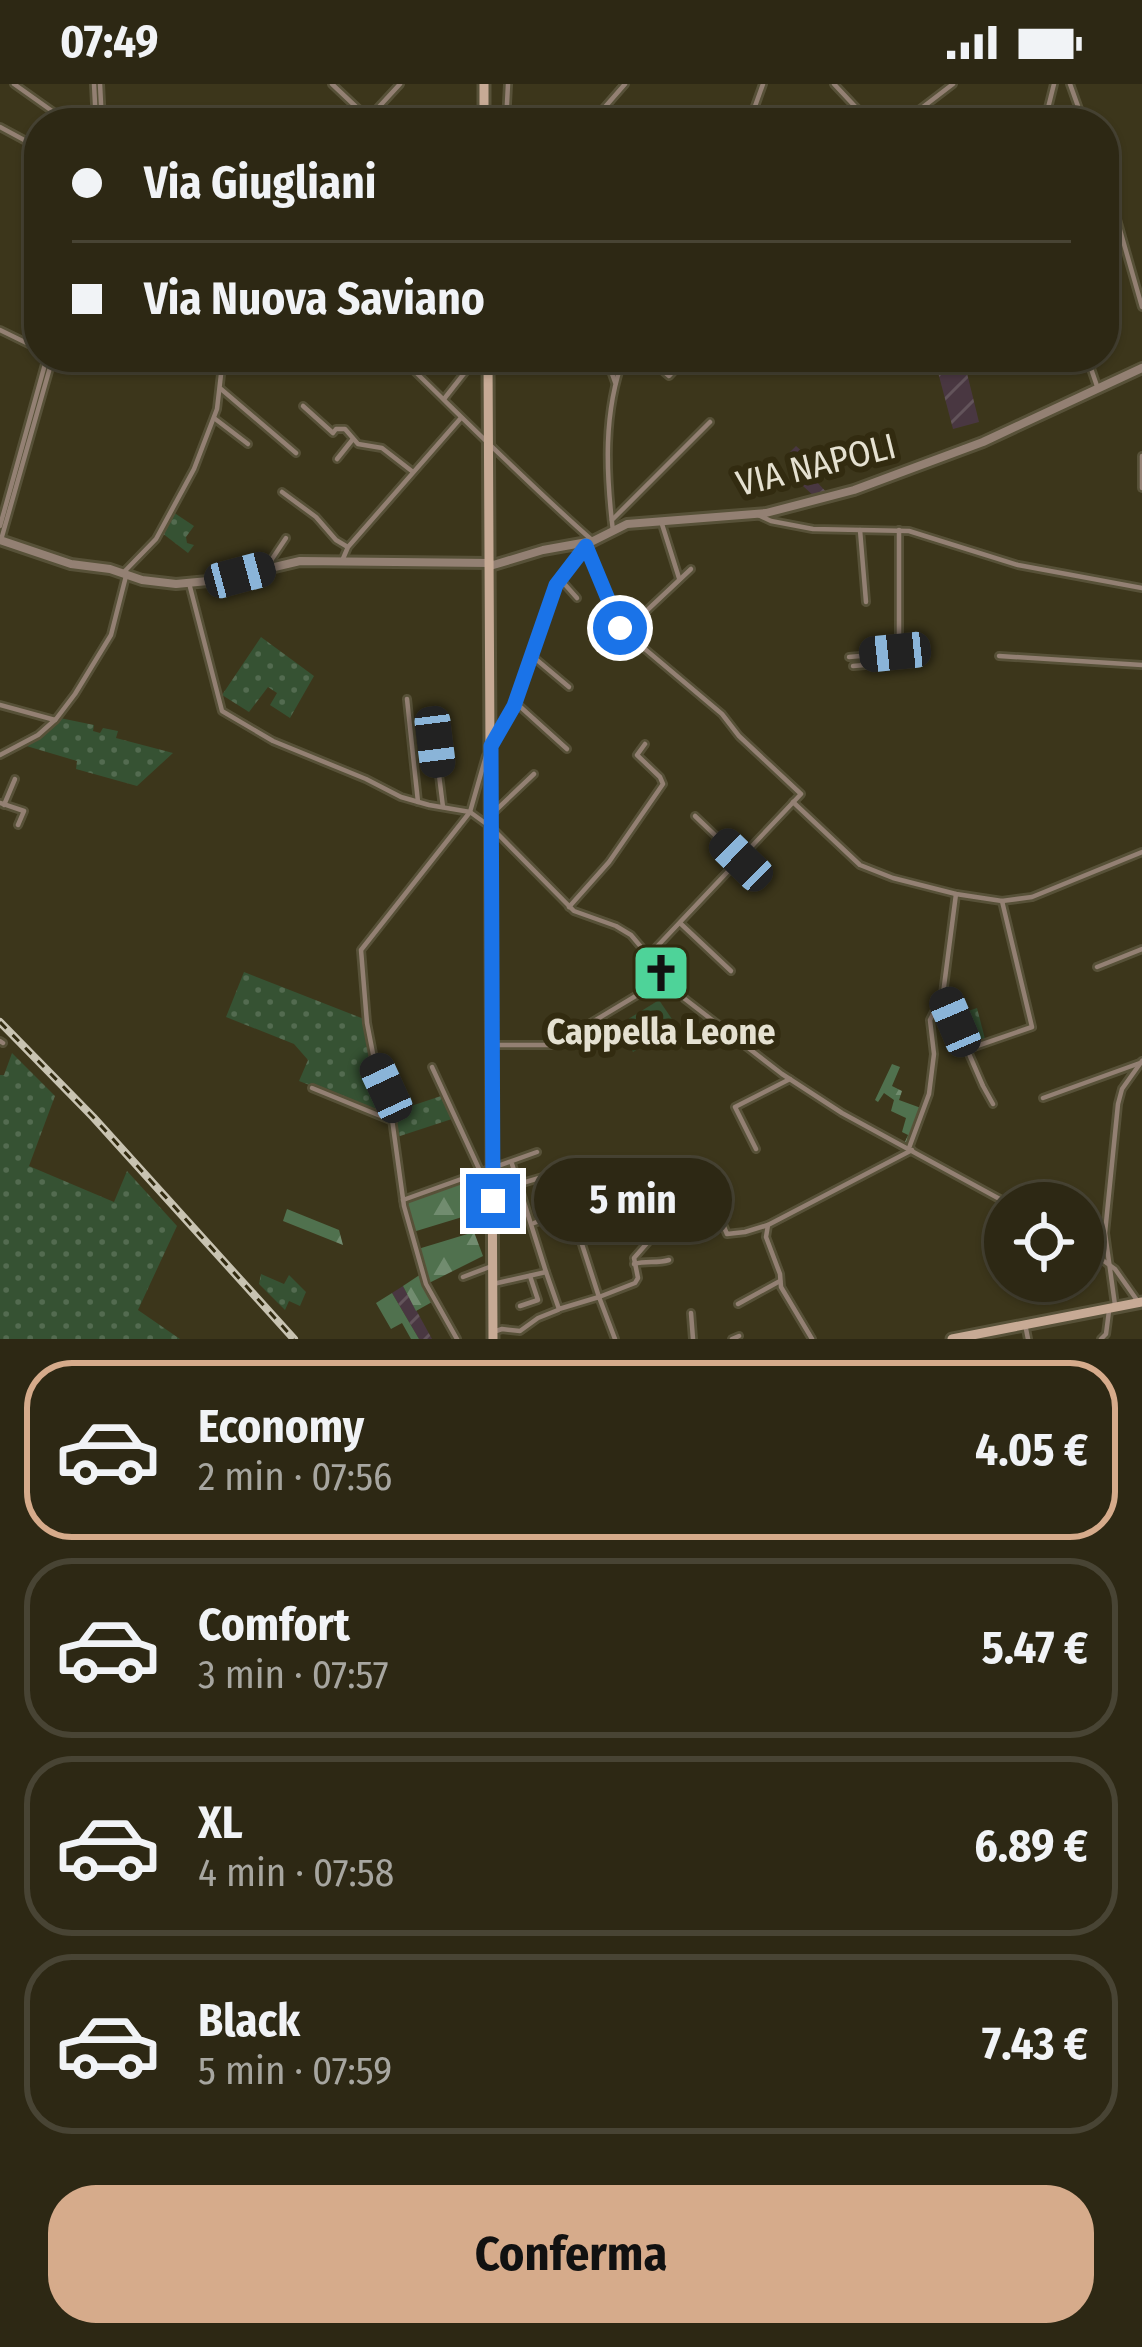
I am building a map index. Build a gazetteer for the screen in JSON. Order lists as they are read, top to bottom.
{
  "streets": {
    "street": ["VIA NAPOLI"]
  },
  "places": {
    "church": ["Cappella Leone"]
  },
  "page": {
    "status": "07:49",
    "banner": ["Via Giugliani", "Via Nuova Saviano"],
    "bubble": "5 min",
    "list": [
      {
        "name": "Economy",
        "note": "2 min · 07:56",
        "value": "4.05 €"
      },
      {
        "name": "Comfort",
        "note": "3 min · 07:57",
        "value": "5.47 €"
      },
      {
        "name": "XL",
        "note": "4 min · 07:58",
        "value": "6.89 €"
      },
      {
        "name": "Black",
        "note": "5 min · 07:59",
        "value": "7.43 €"
      }
    ],
    "buttons": "Conferma"
  }
}
